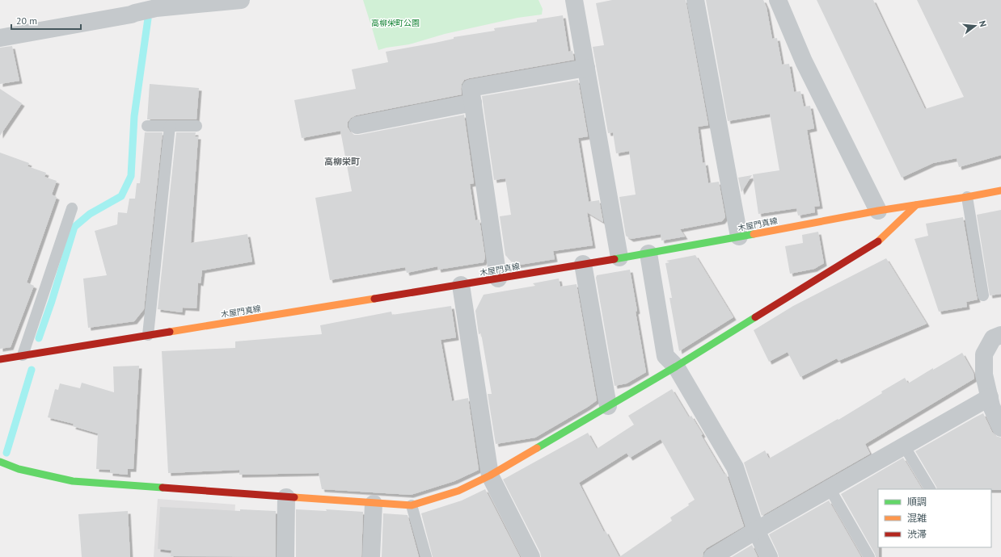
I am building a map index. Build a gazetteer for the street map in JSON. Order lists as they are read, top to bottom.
{
  "streets": {
    "main road": ["木屋門真線"]
  },
  "districts": ["高柳栄町"],
  "parks": ["高柳栄町公園"],
  "legend": ["順調", "混雑", "渋滞"],
  "scale_bar": "20 m",
  "north": "right"
}
